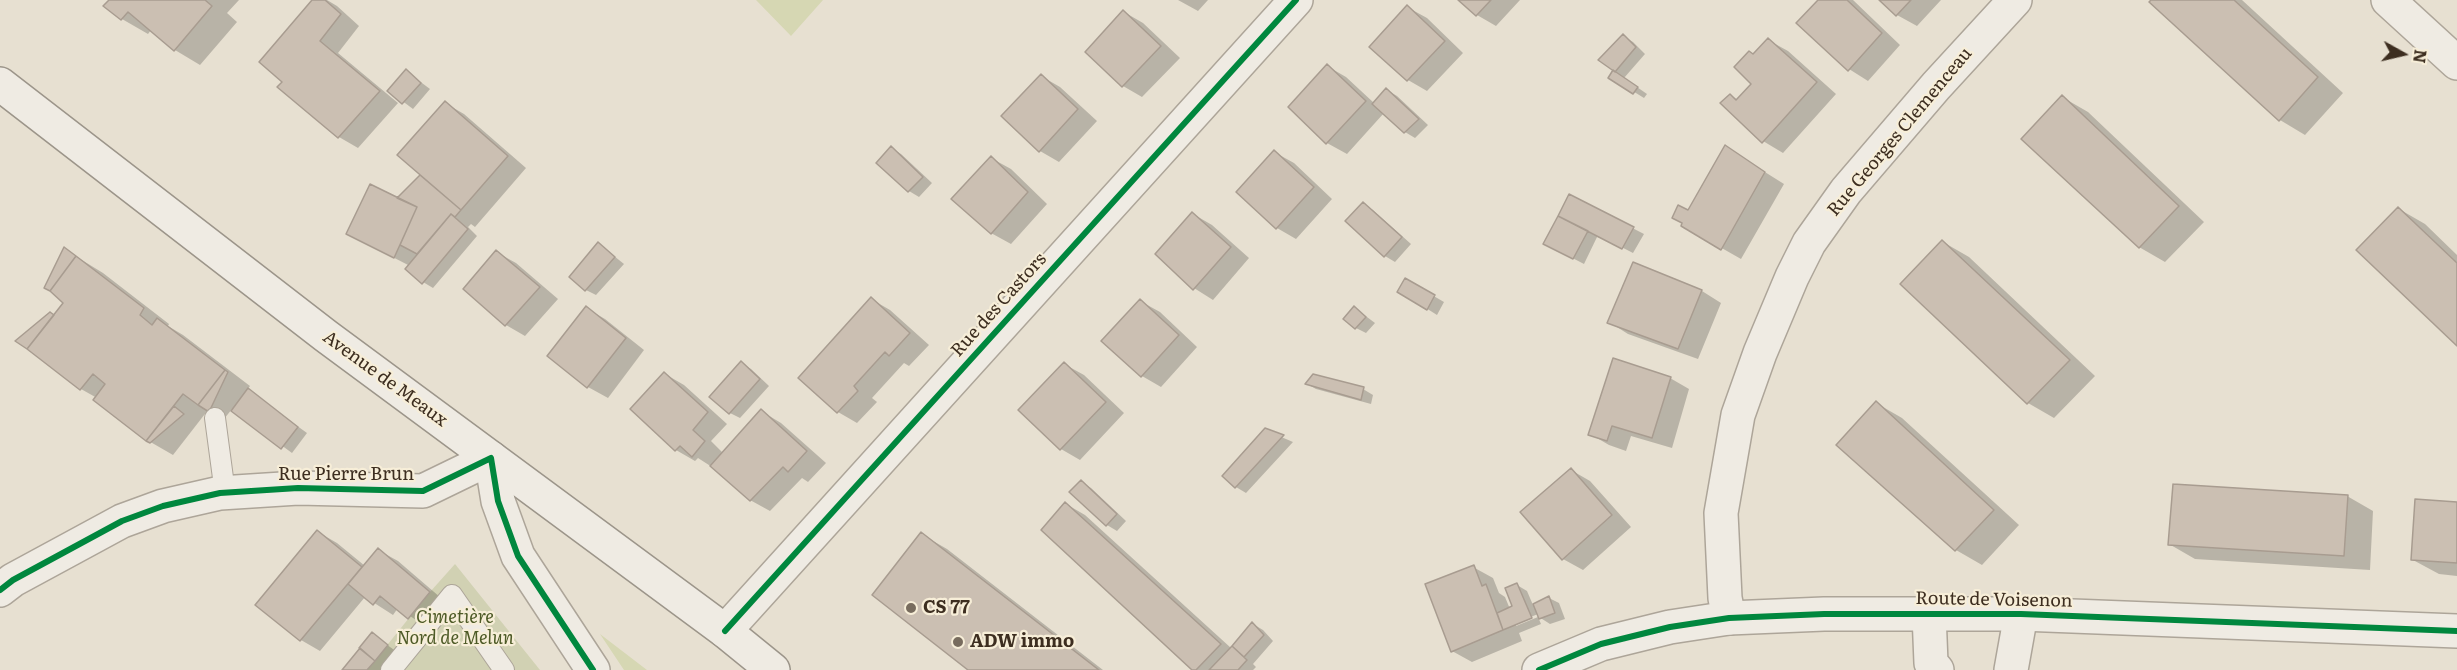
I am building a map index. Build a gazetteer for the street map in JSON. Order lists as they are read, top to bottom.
{
  "streets": {
    "street": [
      "Rue Georges Clemenceau",
      "Rue des Castors",
      "Avenue de Meaux",
      "Rue Pierre Brun",
      "Route de Voisenon"
    ]
  },
  "crossings": [
    ["Rue Georges Clemenceau", "Route de Voisenon"],
    ["Rue des Castors", "Avenue de Meaux"],
    ["Avenue de Meaux", "Rue Pierre Brun"]
  ],
  "parks": ["Cimetière Nord de Melun"],
  "places": ["CS 77", "ADW immo"],
  "north": "right"
}
